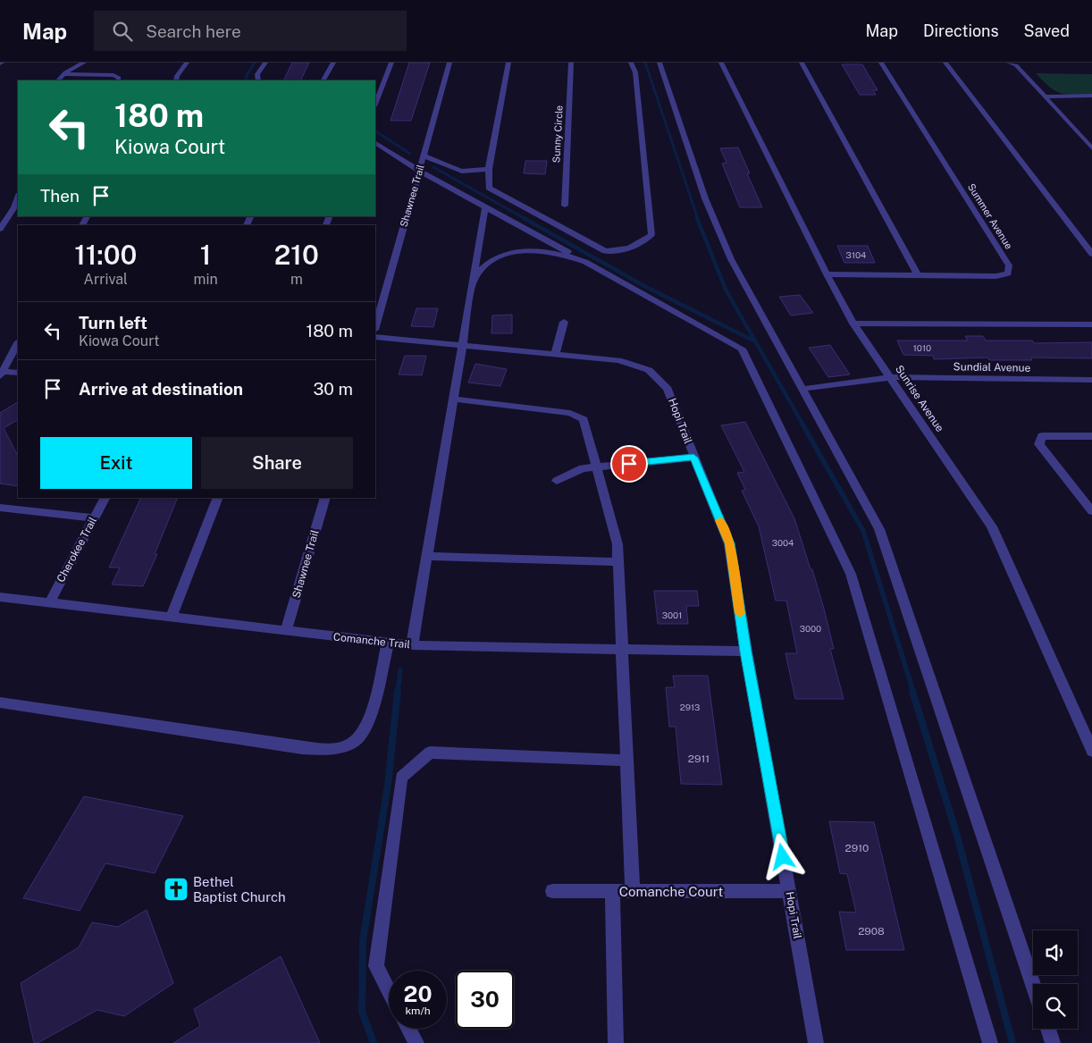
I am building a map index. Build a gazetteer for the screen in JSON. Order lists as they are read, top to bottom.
{
  "streets": {
    "street": [
      "Sunny Circle",
      "Shawnee Trail",
      "Summer Avenue",
      "Sundial Avenue",
      "Sunrise Avenue",
      "Hopi Trail",
      "Cherokee Trail",
      "Comanche Trail",
      "Comanche Court"
    ]
  },
  "crossings": [
    ["Shawnee Trail", "Comanche Trail"],
    ["Summer Avenue", "Sunrise Avenue"],
    ["Sundial Avenue", "Sunrise Avenue"],
    ["Hopi Trail", "Comanche Trail"],
    ["Hopi Trail", "Comanche Court"],
    ["Cherokee Trail", "Comanche Trail"]
  ],
  "places": {
    "church": ["Bethel Baptist Church"]
  },
  "house_numbers": [
    "3104",
    "1010",
    "3004",
    "3001",
    "3000",
    "2913",
    "2911",
    "2910",
    "2908"
  ],
  "page": {
    "header": "Map",
    "search": "Search here",
    "nav": ["Map", "Directions", "Saved"],
    "turn": ["180 m", "Kiowa Court"],
    "then": "Then",
    "eta": [
      "11:00",
      "Arrival",
      "1",
      "min",
      "210",
      "m"
    ],
    "list": [
      {
        "name": "Turn left",
        "note": "Kiowa Court",
        "value": "180 m"
      },
      {
        "name": "Arrive at destination",
        "value": "30 m"
      }
    ],
    "buttons": ["Exit", "Share"],
    "speed": "20 km/h",
    "limit": "30"
  }
}
